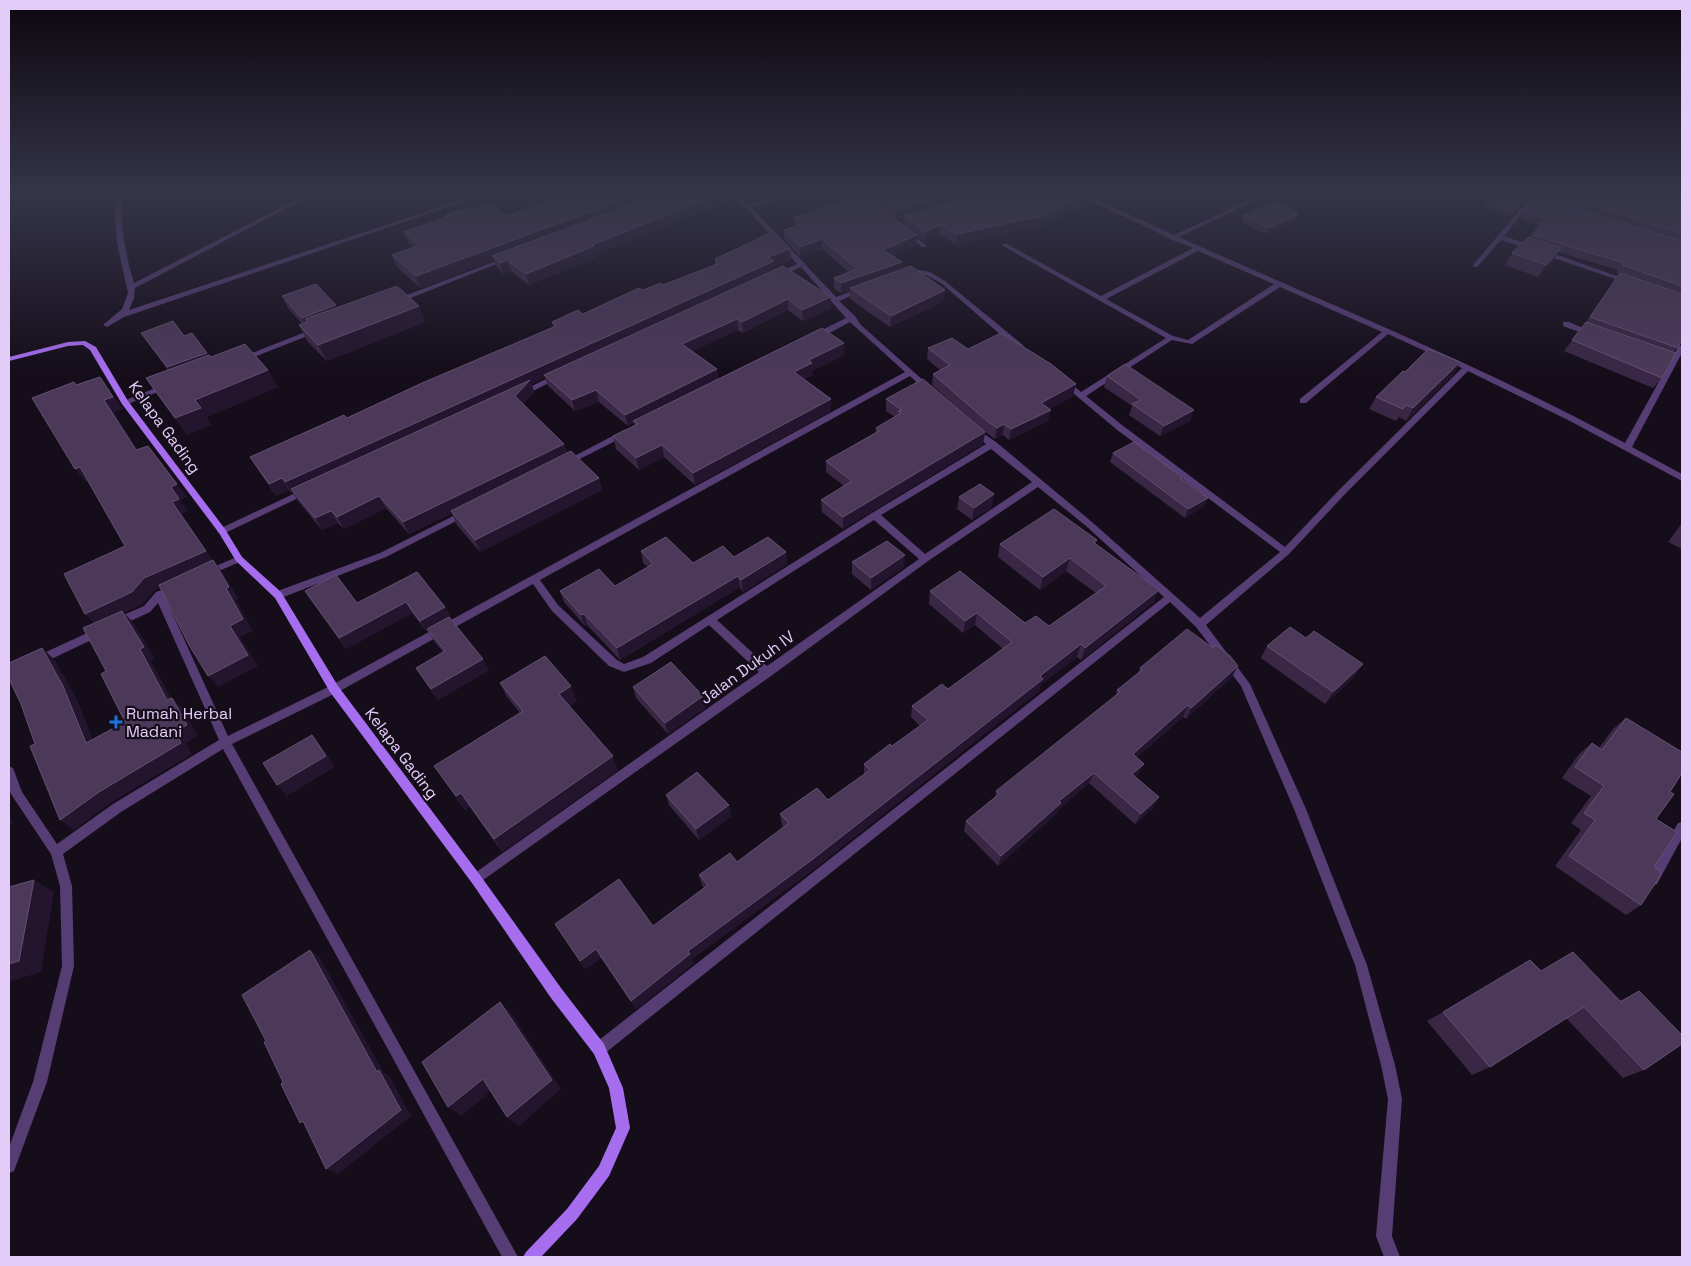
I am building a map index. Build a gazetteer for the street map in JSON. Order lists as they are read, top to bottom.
{
  "streets": {
    "street": ["Kelapa Gading", "Jalan Dukuh IV"]
  },
  "crossings": [
    ["Kelapa Gading", "Jalan Dukuh IV"]
  ],
  "places": {
    "health": ["Rumah Herbal Madani"]
  }
}
